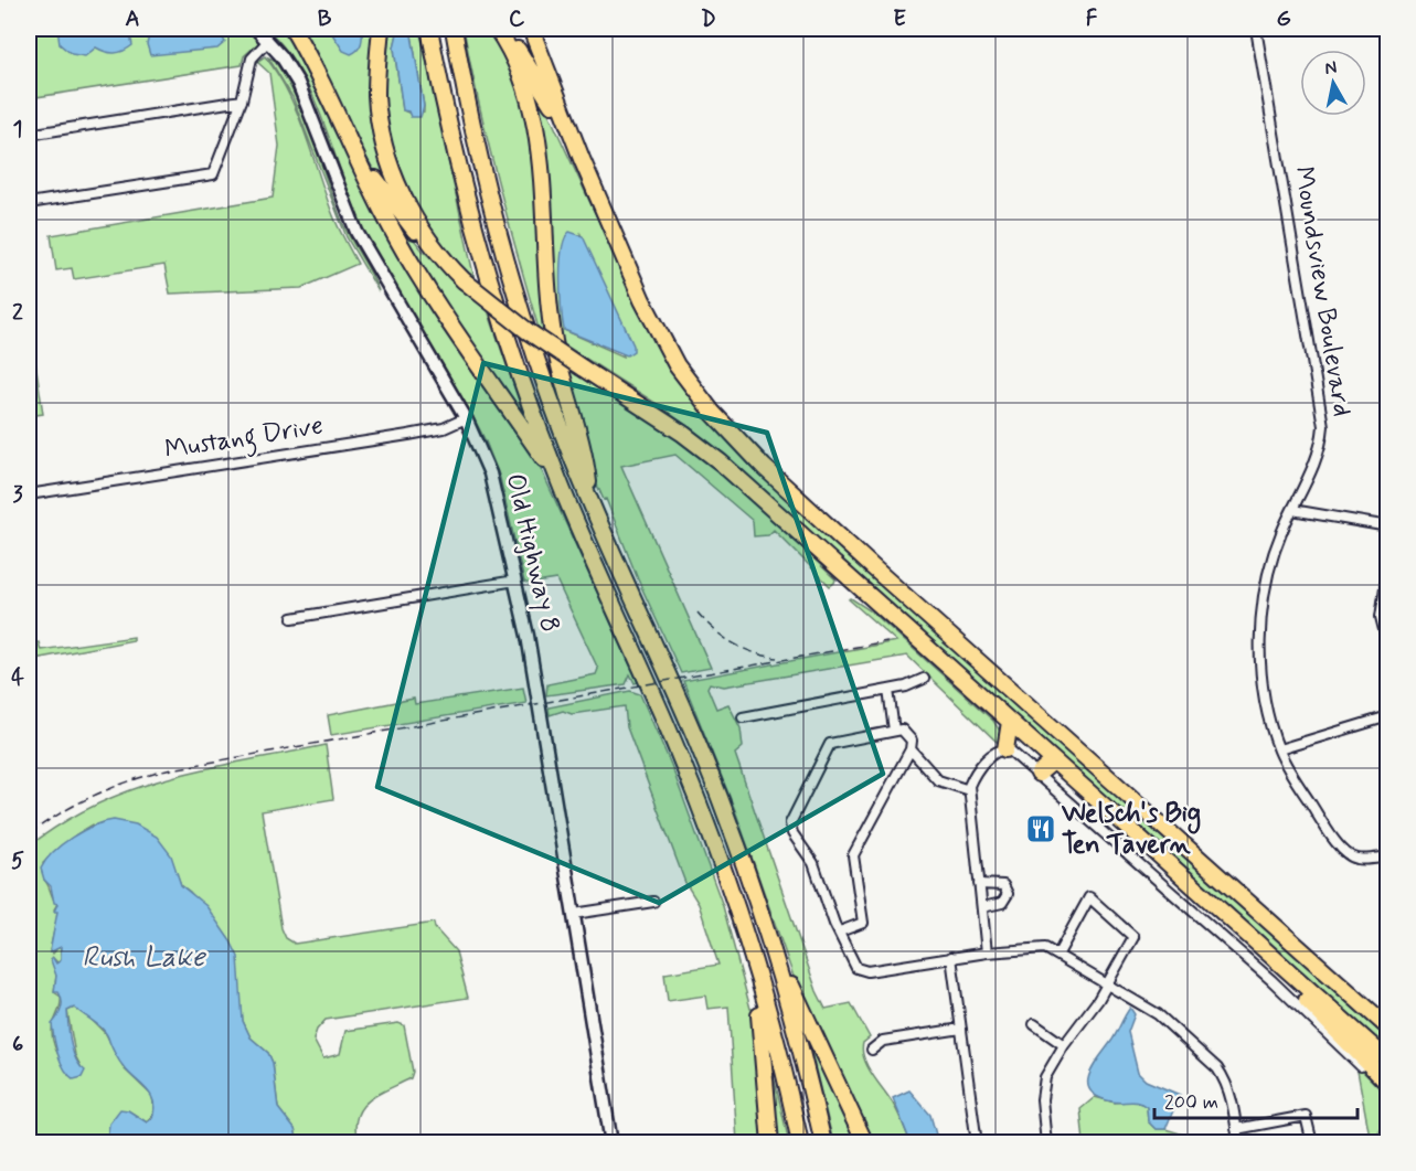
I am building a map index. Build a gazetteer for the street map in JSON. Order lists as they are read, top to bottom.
{
  "streets": {
    "street": ["Moundsview Boulevard", "Mustang Drive", "Old Highway 8"]
  },
  "crossings": [
    ["Mustang Drive", "Old Highway 8"]
  ],
  "water": ["Rush Lake"],
  "places": {
    "restaurant": ["Welsch's Big Ten Tavern"]
  },
  "scale_bar": "200 m",
  "north": "top",
  "grid": {
    "columns": [
      "A",
      "B",
      "C",
      "D",
      "E",
      "F",
      "G"
    ],
    "rows": [
      "1",
      "2",
      "3",
      "4",
      "5",
      "6"
    ]
  }
}
